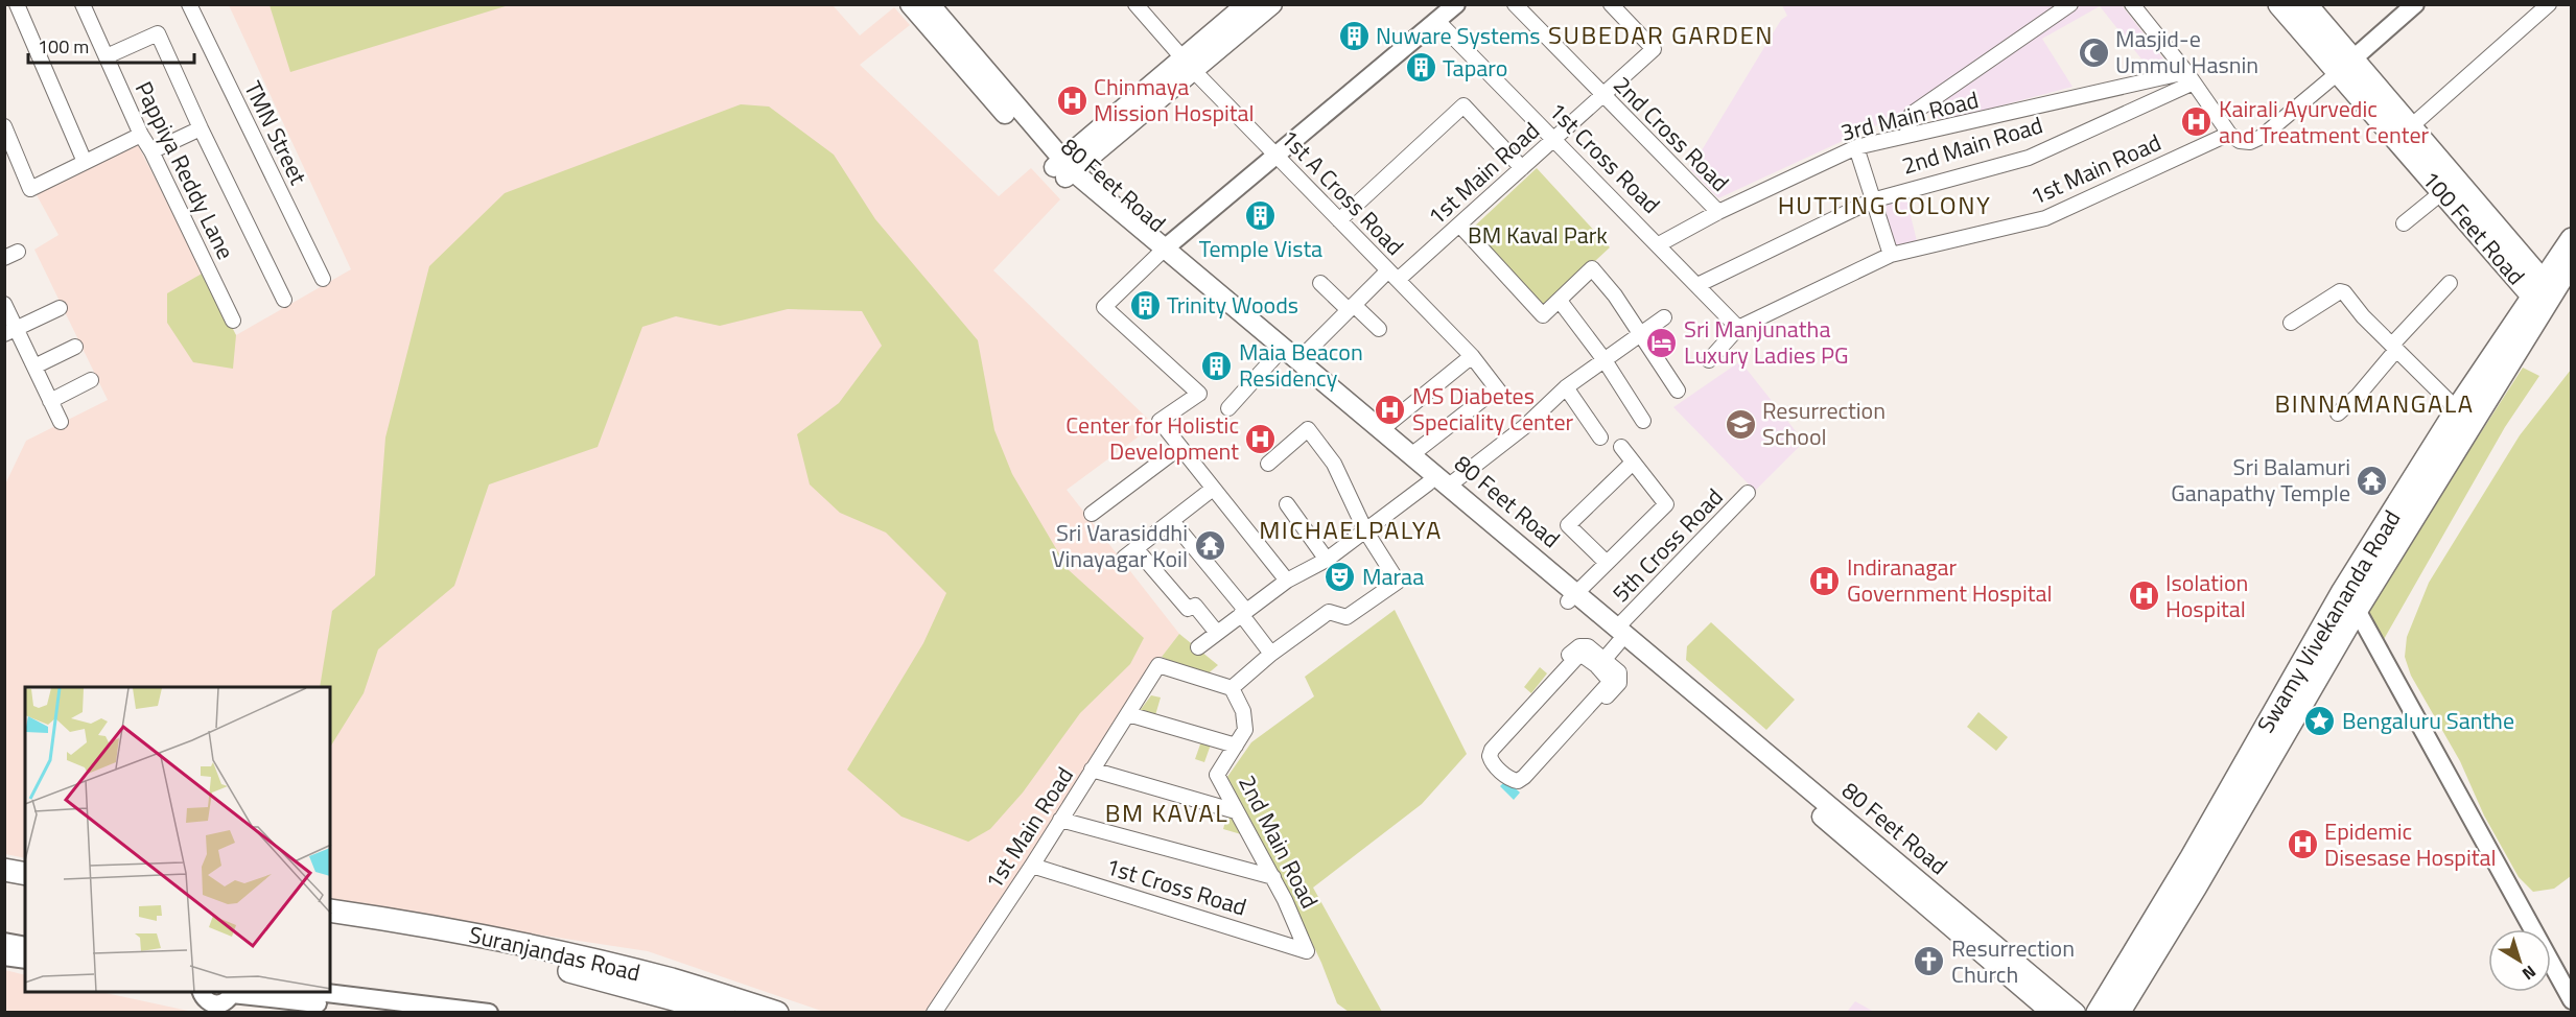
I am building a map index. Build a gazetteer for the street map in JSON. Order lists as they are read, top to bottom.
{
  "streets": {
    "main road": [
      "80 Feet Road",
      "100 Feet Road",
      "Swamy Vivekananda Road",
      "Suranjandas Road"
    ],
    "street": [
      "3rd Main Road",
      "TMN Street",
      "2nd Cross Road",
      "2nd Main Road",
      "1st Cross Road",
      "1st Main Road",
      "Pappiya Reddy Lane",
      "1st A Cross Road",
      "5th Cross Road"
    ]
  },
  "crossings": [
    ["3rd Main Road", "2nd Cross Road"],
    ["3rd Main Road", "2nd Main Road"],
    ["3rd Main Road", "1st Cross Road"],
    ["2nd Cross Road", "1st Main Road"],
    ["2nd Main Road", "1st Cross Road"],
    ["2nd Main Road", "1st Main Road"],
    ["1st Cross Road", "1st Main Road"],
    ["1st Main Road", "80 Feet Road"],
    ["1st Main Road", "1st A Cross Road"],
    ["80 Feet Road", "1st A Cross Road"],
    ["80 Feet Road", "5th Cross Road"],
    ["100 Feet Road", "Swamy Vivekananda Road"]
  ],
  "districts": [
    "SUBEDAR GARDEN",
    "HUTTING COLONY",
    "BINNAMANGALA",
    "MICHAELPALYA",
    "BM KAVAL"
  ],
  "parks": ["BM Kaval Park"],
  "places": {
    "building": [
      "Nuware Systems",
      "Taparo",
      "Temple Vista",
      "Trinity Woods",
      "Maia Beacon Residency"
    ],
    "mosque": ["Masjid-e Ummul Hasnin"],
    "hospital": [
      "Chinmaya Mission Hospital",
      "Kairali Ayurvedic and Treatment Center",
      "MS Diabetes Speciality Center",
      "Center for Holistic Development",
      "Indiranagar Government Hospital",
      "Isolation Hospital",
      "Epidemic Disesase Hospital"
    ],
    "hotel": ["Sri Manjunatha Luxury Ladies PG"],
    "school or university": ["Resurrection School"],
    "temple": ["Sri Balamuri Ganapathy Temple", "Sri Varasiddhi Vinayagar Koil"],
    "theatre": ["Maraa"],
    "place": ["Bengaluru Santhe"],
    "church": ["Resurrection Church"]
  },
  "scale_bar": "100 m",
  "north": "bottom right"
}
